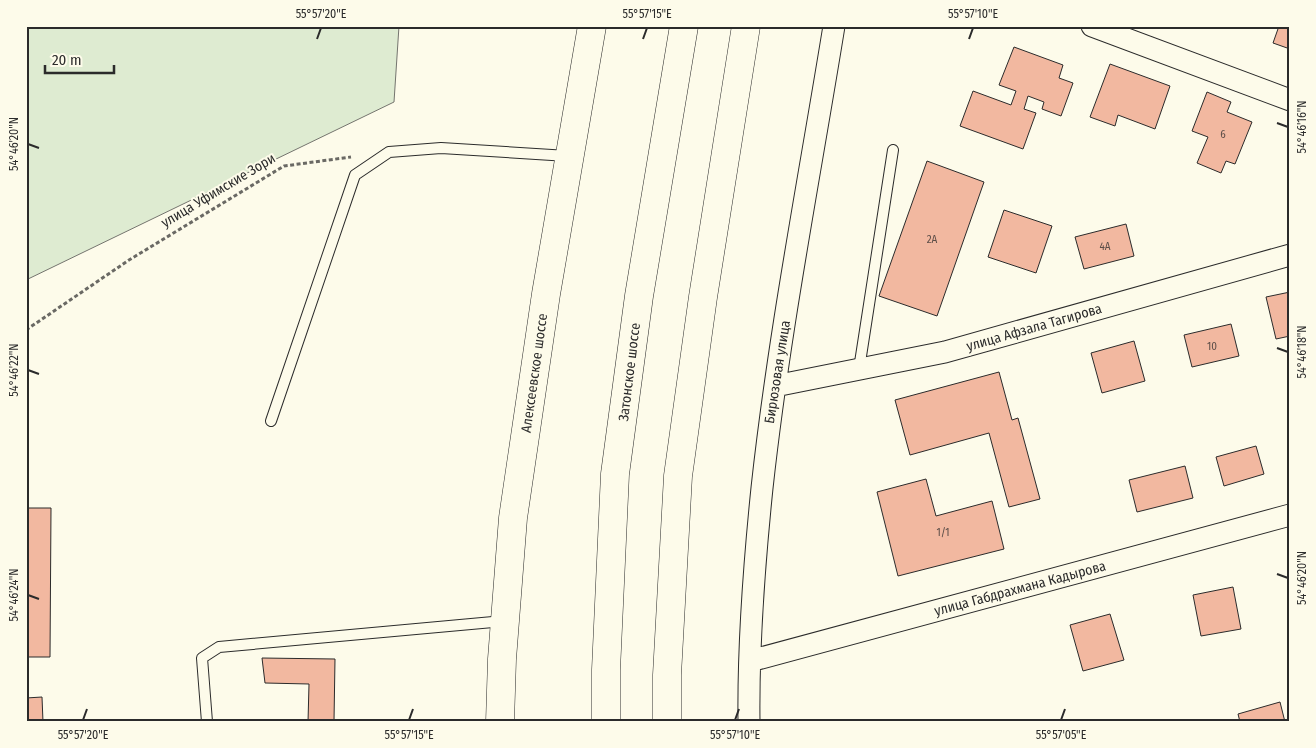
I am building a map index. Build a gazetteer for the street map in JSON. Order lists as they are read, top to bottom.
{
  "streets": {
    "main road": ["Затонское шоссе", "Алексеевское шоссе"],
    "street": ["улица Афзала Тагирова", "Бирюзовая улица", "улица Габдрахмана Кадырова"],
    "path": ["улица Уфимские Зори"]
  },
  "crossings": [
    ["улица Афзала Тагирова", "Бирюзовая улица"],
    ["Бирюзовая улица", "улица Габдрахмана Кадырова"]
  ],
  "house_numbers": [
    "6",
    "2А",
    "4А",
    "10",
    "1/1"
  ],
  "scale_bar": "20 m",
  "coordinates": [
    "55°57'20\"E",
    "55°57'15\"E",
    "55°57'10\"E",
    "54°46'16\"N",
    "54°46'20\"N",
    "54°46'18\"N",
    "54°46'22\"N",
    "54°46'24\"N",
    "55°57'05\"E"
  ]
}
